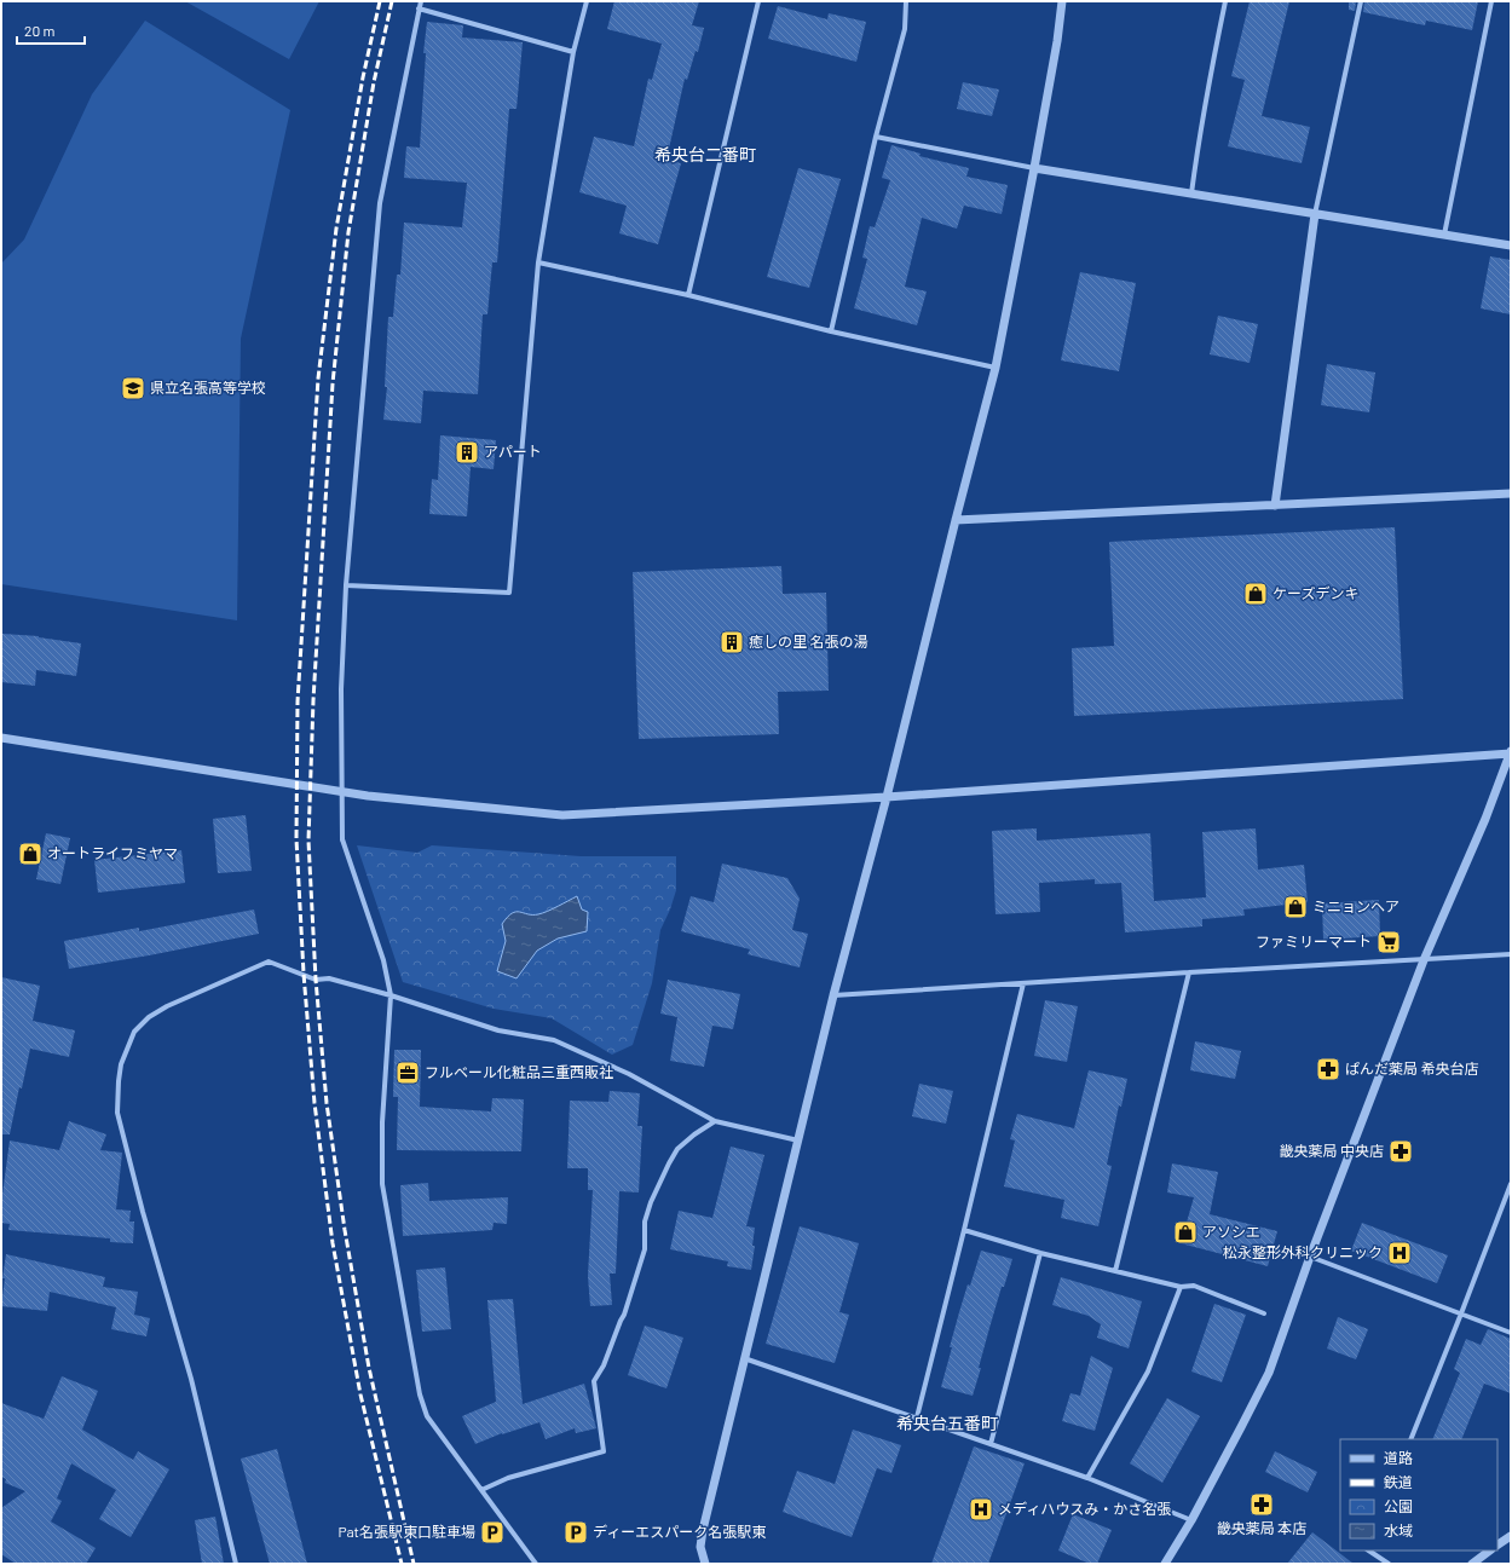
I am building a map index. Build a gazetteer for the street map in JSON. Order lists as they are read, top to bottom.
{
  "districts": ["希央台二番町", "希央台五番町"],
  "places": {
    "school or university": ["県立名張高等学校"],
    "building": ["アパート", "癒しの里 名張の湯"],
    "shop": [
      "ケーズデンキ",
      "オートライフミヤマ",
      "ミニョンヘア",
      "アソシエ"
    ],
    "supermarket": ["ファミリーマート"],
    "pharmacy": ["ぱんだ薬局 希央台店", "畿央薬局 中央店", "畿央薬局 本店"],
    "office": ["フルベール化粧品三重西販社"],
    "hospital": ["松永整形外科クリニック", "メディハウスみ・かさ名張"],
    "parking": ["Pat名張駅東口駐車場", "ディーエスパーク名張駅東"]
  },
  "legend": [
    "道路",
    "鉄道",
    "公園",
    "水域"
  ],
  "scale_bar": "20 m"
}
